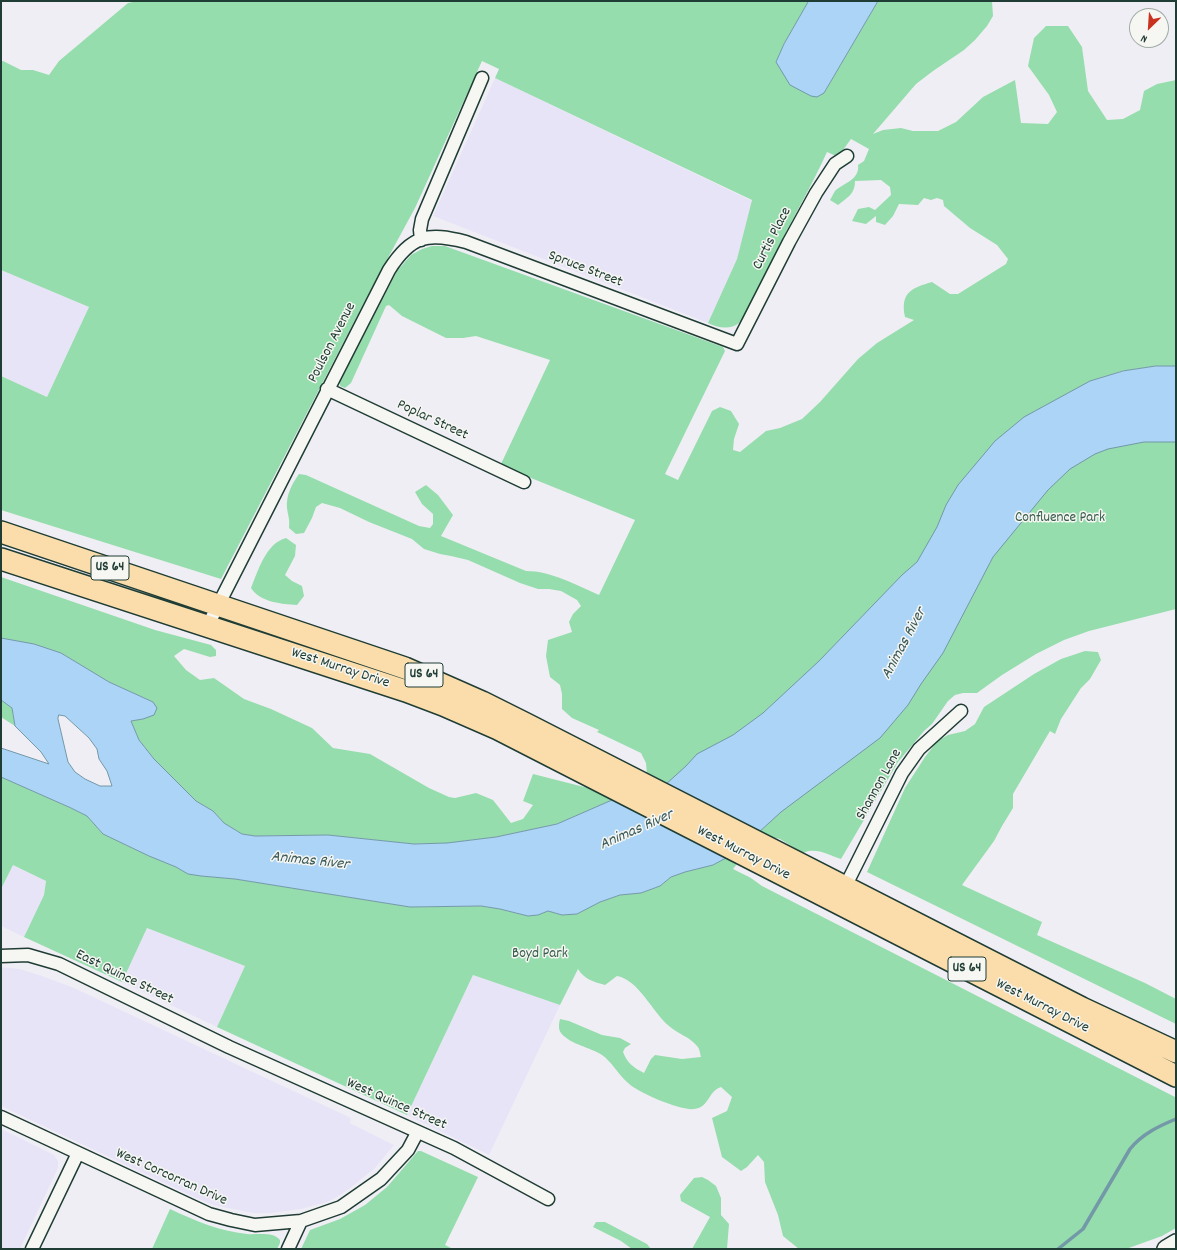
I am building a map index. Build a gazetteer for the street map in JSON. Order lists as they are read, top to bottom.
{
  "streets": {
    "highway": ["US 64", "West Murray Drive"],
    "street": [
      "Curtis Place",
      "Spruce Street",
      "Poulson Avenue",
      "Poplar Street",
      "Shannon Lane",
      "East Quince Street",
      "West Quince Street",
      "West Corcorran Drive"
    ]
  },
  "crossings": [
    ["Curtis Place", "Spruce Street"],
    ["Spruce Street", "Poulson Avenue"],
    ["Poulson Avenue", "Poplar Street"],
    ["Poulson Avenue", "US 64"],
    ["Poulson Avenue", "West Murray Drive"],
    ["US 64", "West Murray Drive"],
    ["West Murray Drive", "Shannon Lane"],
    ["East Quince Street", "West Quince Street"],
    ["West Quince Street", "West Corcorran Drive"]
  ],
  "water": ["Animas River"],
  "parks": ["Confluence Park", "Boyd Park"],
  "north": "bottom left"
}
